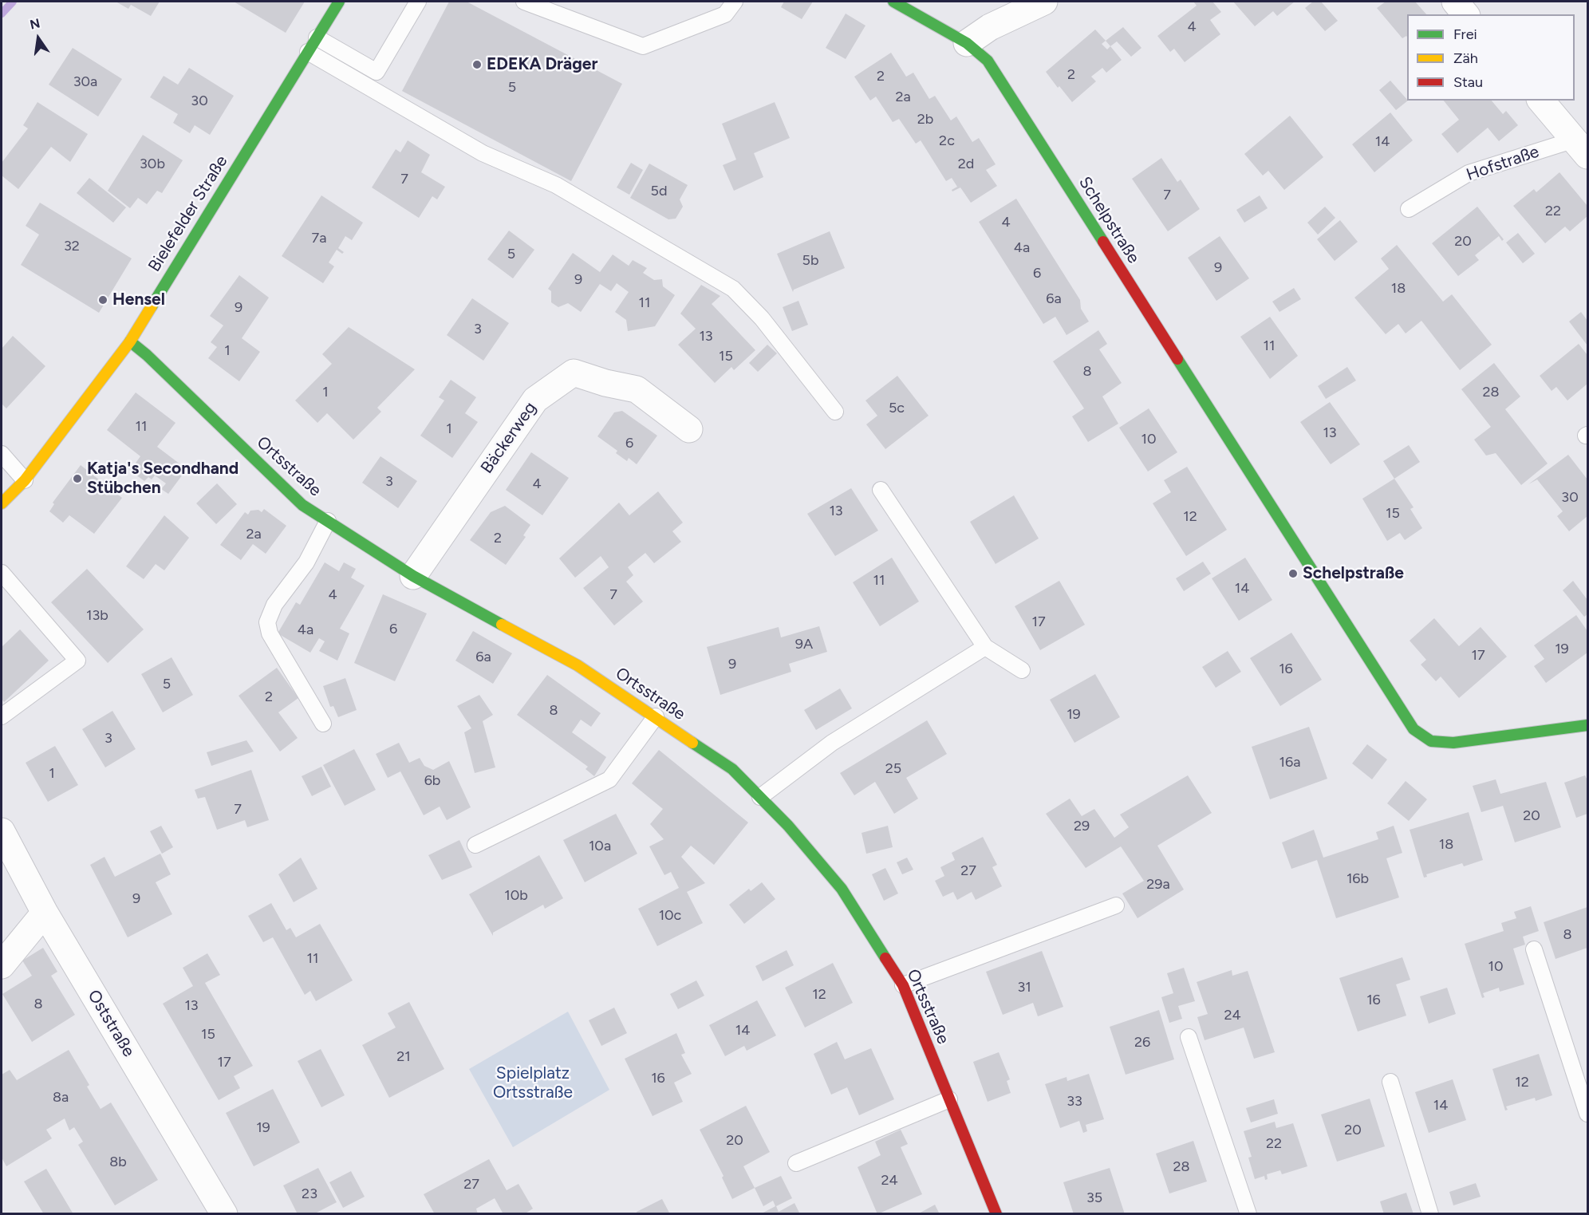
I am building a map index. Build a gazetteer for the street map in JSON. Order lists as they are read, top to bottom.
{
  "streets": {
    "street": [
      "Hofstraße",
      "Bielefelder Straße",
      "Schelpstraße",
      "Bäckerweg",
      "Ortsstraße",
      "Oststraße"
    ]
  },
  "crossings": [
    ["Bielefelder Straße", "Ortsstraße"],
    ["Bäckerweg", "Ortsstraße"]
  ],
  "parks": ["Spielplatz Ortsstraße"],
  "places": [
    "EDEKA Dräger",
    "Hensel",
    "Katja's Secondhand Stübchen",
    "Schelpstraße"
  ],
  "house_numbers": [
    "4",
    "2",
    "2",
    "30a",
    "5",
    "2a",
    "30",
    "2b",
    "2c",
    "14",
    "30b",
    "2d",
    "7",
    "5d",
    "7",
    "22",
    "4",
    "7a",
    "20",
    "32",
    "4a",
    "5",
    "5b",
    "9",
    "6",
    "9",
    "18",
    "6a",
    "11",
    "9",
    "3",
    "13",
    "11",
    "1",
    "15",
    "8",
    "1",
    "28",
    "5c",
    "11",
    "1",
    "13",
    "10",
    "6",
    "3",
    "4",
    "30",
    "13",
    "15",
    "12",
    "2a",
    "2",
    "11",
    "14",
    "4",
    "7",
    "13b",
    "17",
    "6",
    "4a",
    "9A",
    "19",
    "17",
    "6a",
    "9",
    "16",
    "5",
    "2",
    "8",
    "19",
    "3",
    "16a",
    "25",
    "1",
    "6b",
    "7",
    "20",
    "29",
    "18",
    "10a",
    "27",
    "16b",
    "29a",
    "10b",
    "9",
    "10c",
    "8",
    "11",
    "10",
    "31",
    "12",
    "16",
    "8",
    "13",
    "24",
    "14",
    "15",
    "26",
    "21",
    "17",
    "16",
    "12",
    "8a",
    "33",
    "14",
    "19",
    "20",
    "20",
    "22",
    "8b",
    "28",
    "24",
    "27",
    "23",
    "35"
  ],
  "legend": ["Frei", "Zäh", "Stau"],
  "north": "top"
}
